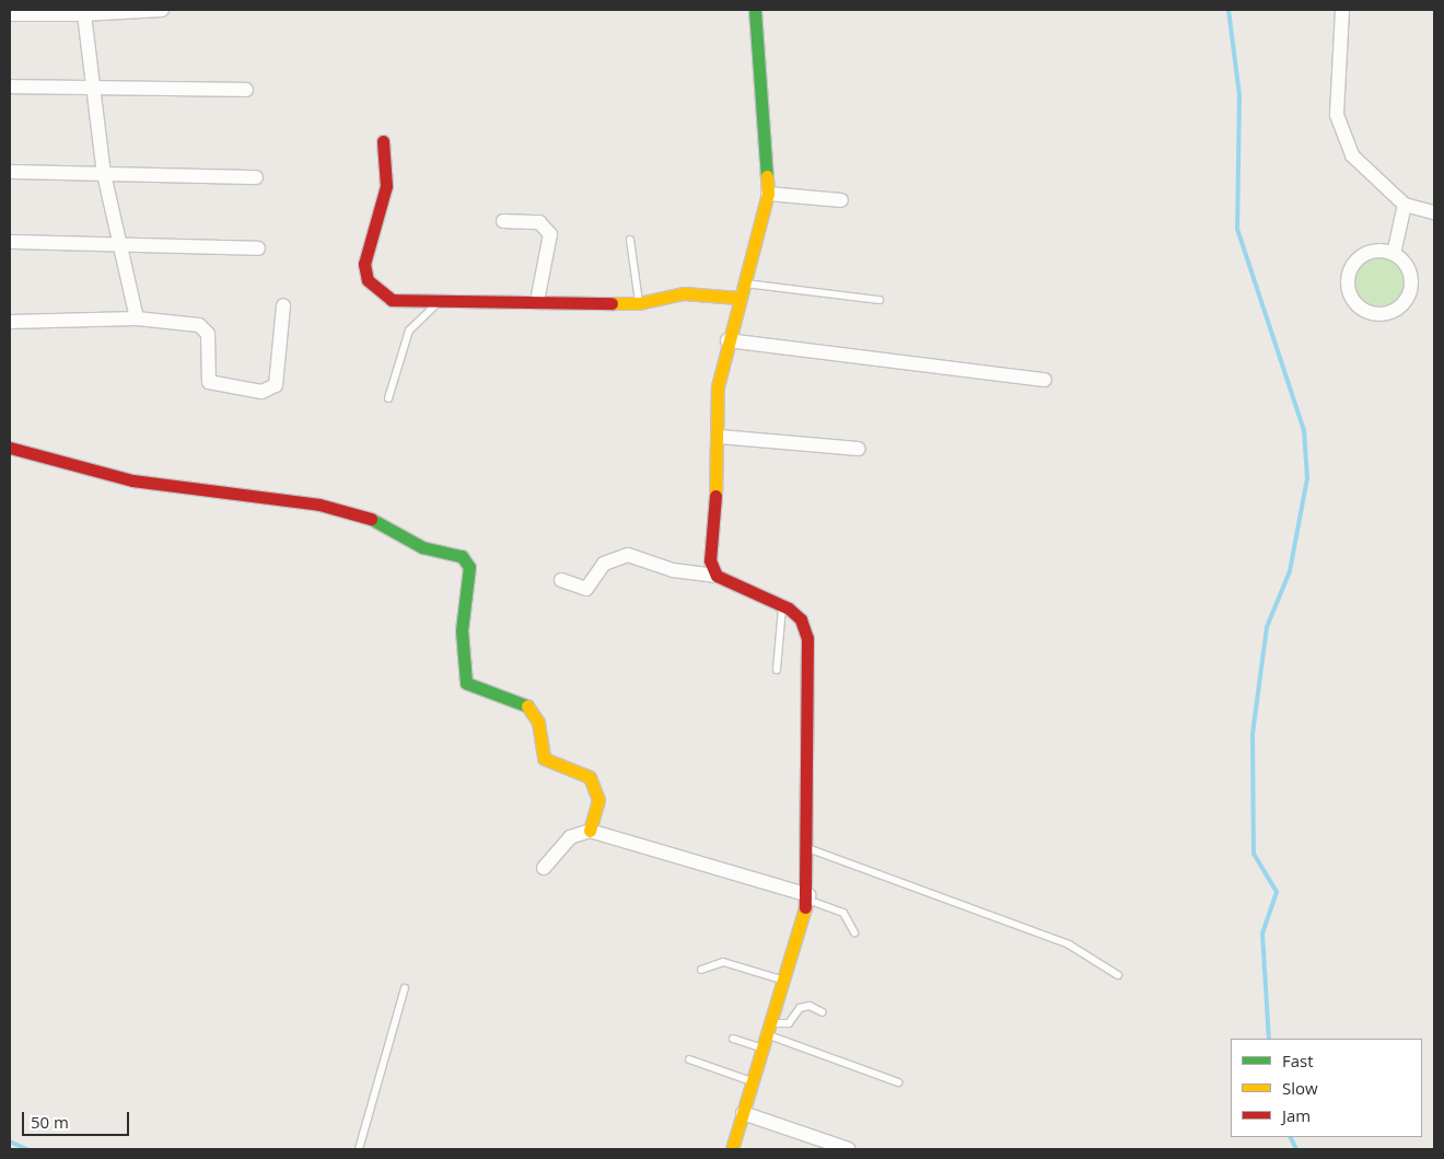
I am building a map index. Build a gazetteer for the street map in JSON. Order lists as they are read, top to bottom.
{
  "legend": ["Fast", "Slow", "Jam"],
  "scale_bar": "50 m"
}
